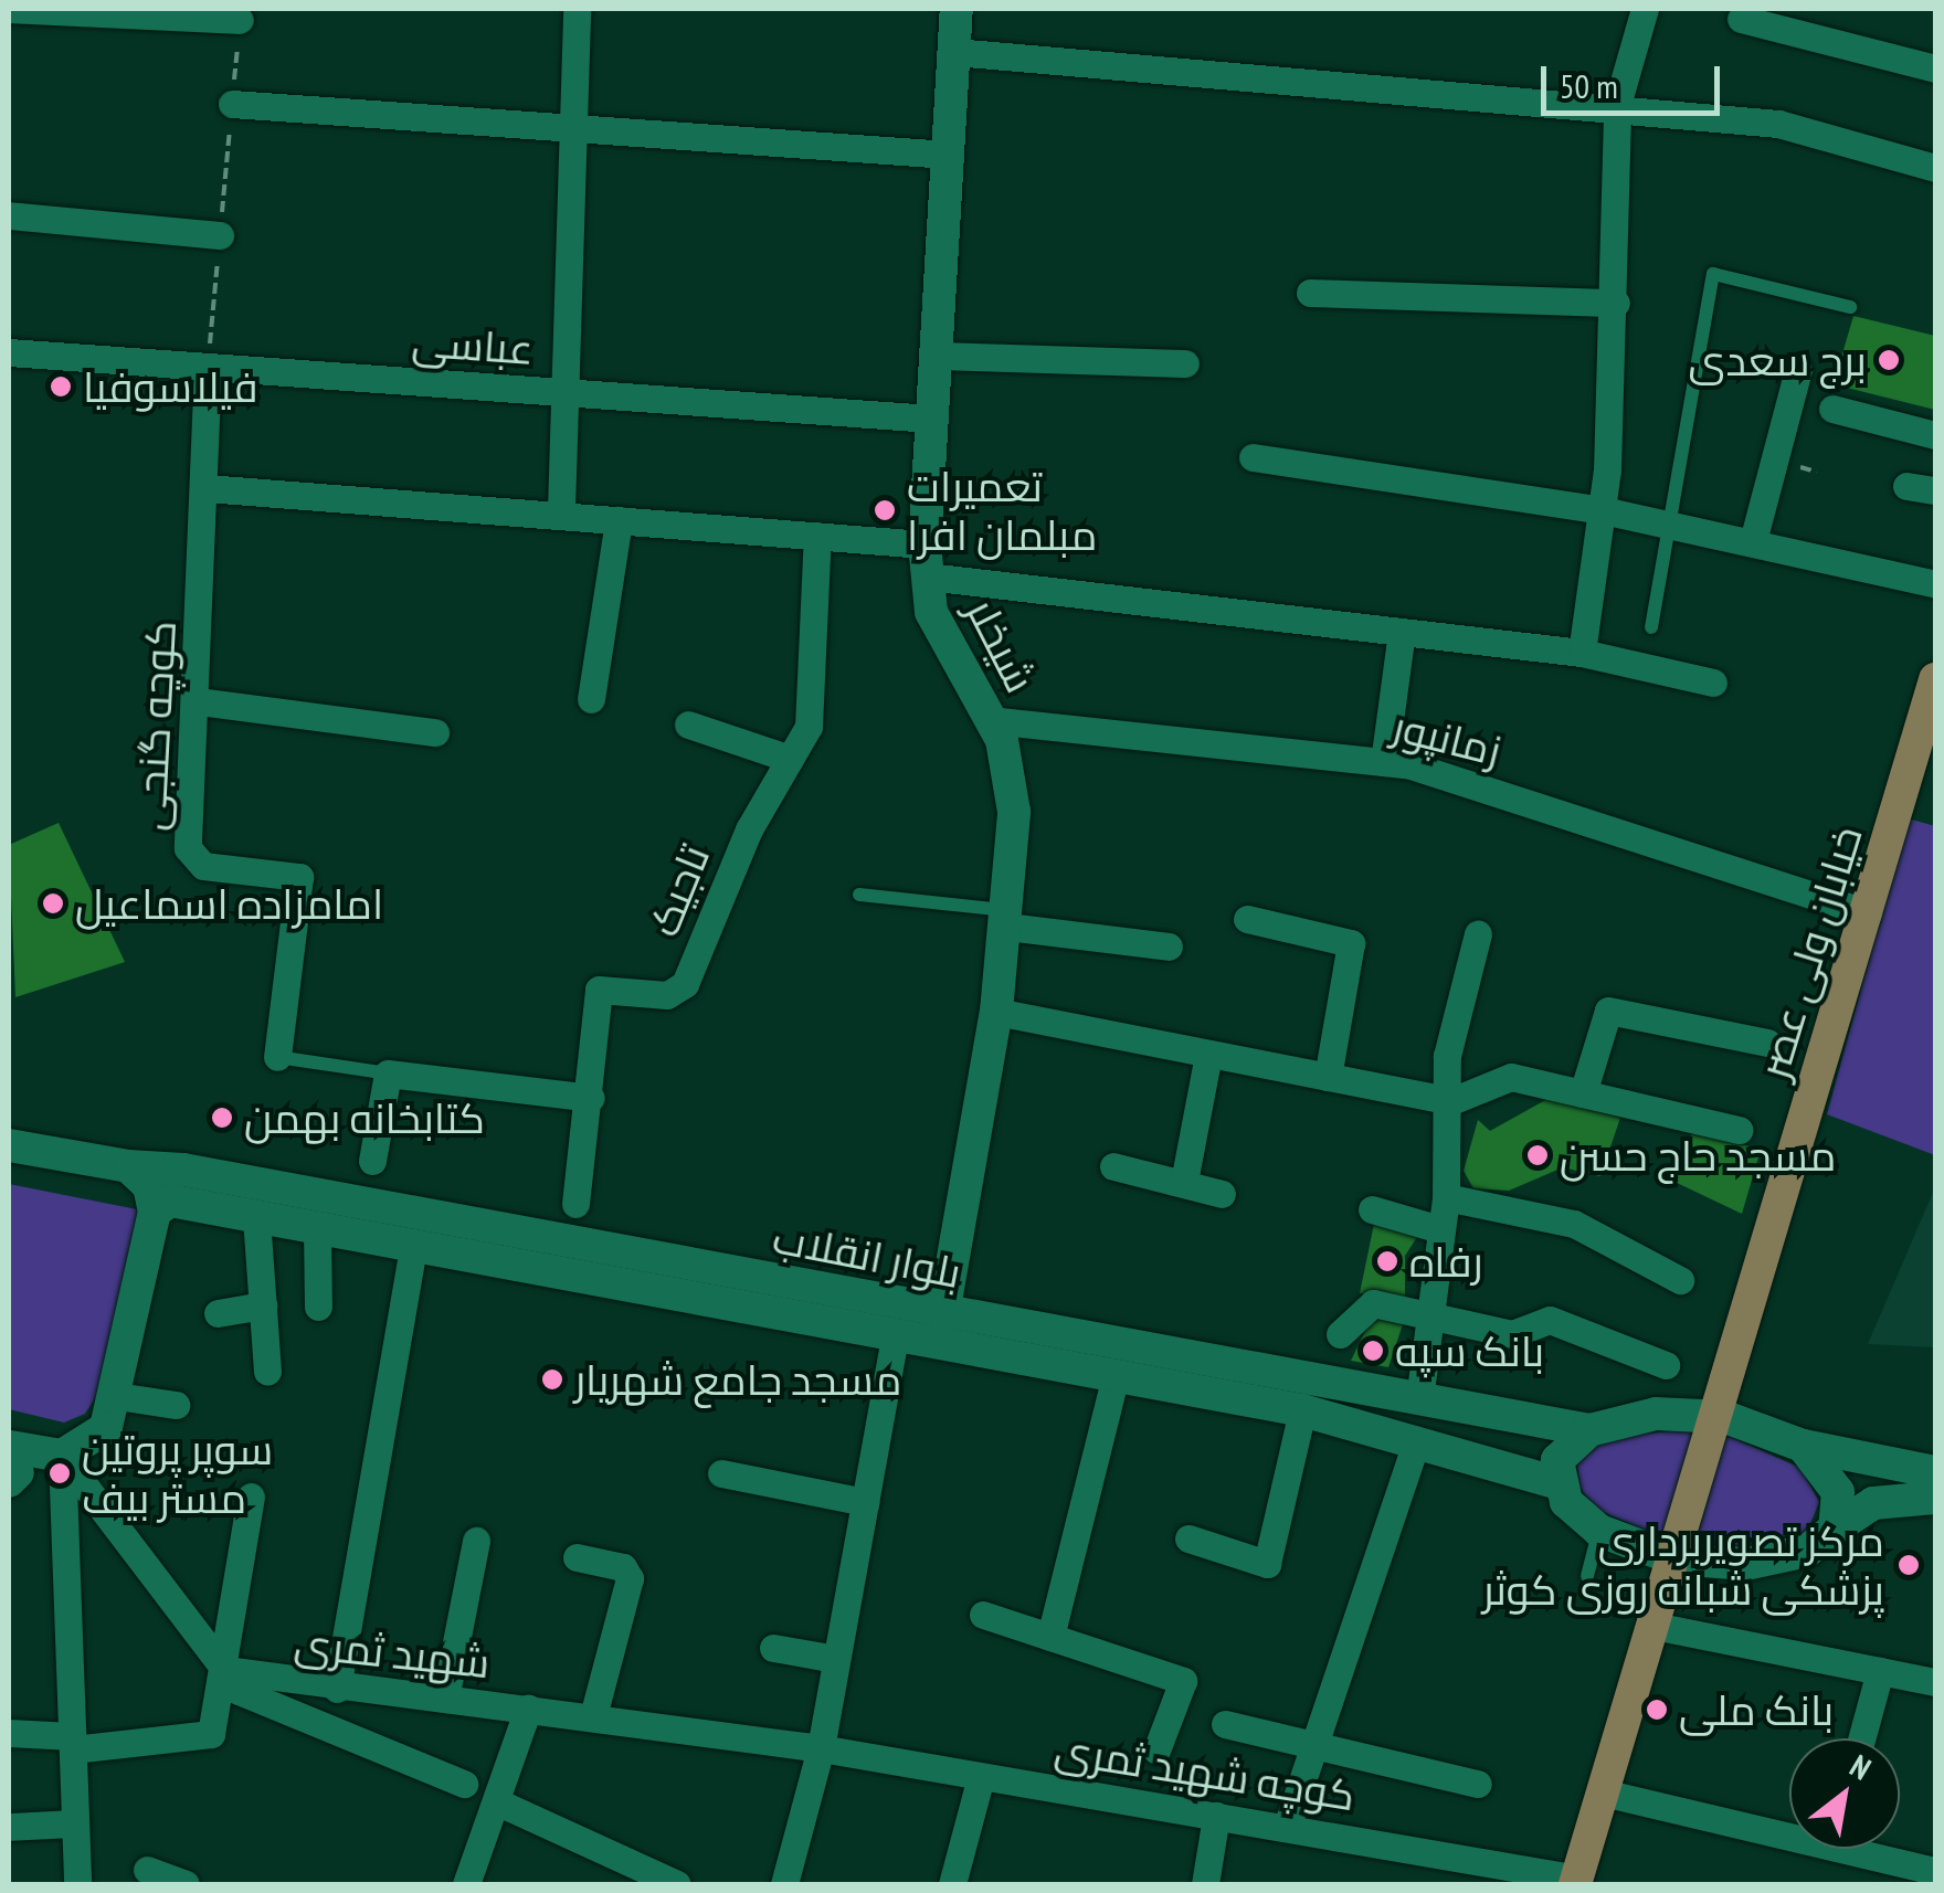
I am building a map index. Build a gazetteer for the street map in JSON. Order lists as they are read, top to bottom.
{
  "streets": {
    "main road": ["شیخلر", "خیابان ولی عصر", "بلوار انقلاب"],
    "street": [
      "عباسی",
      "کوچه گنجی",
      "زمانپور",
      "تاجیک",
      "شهید ثمری",
      "کوچه شهید ثمری"
    ]
  },
  "crossings": [
    ["عباسی", "شیخلر"],
    ["عباسی", "کوچه گنجی"],
    ["شیخلر", "زمانپور"],
    ["شیخلر", "بلوار انقلاب"],
    ["زمانپور", "خیابان ولی عصر"],
    ["خیابان ولی عصر", "کوچه شهید ثمری"],
    ["شهید ثمری", "کوچه شهید ثمری"]
  ],
  "places": [
    "برج سعدی",
    "فیلاسوفیا",
    "تعمیرات مبلمان افرا",
    "امامزاده اسماعیل",
    "کتابخانه بهمن",
    "مسجد حاج حسن",
    "رفاه",
    "بانک سپه",
    "مسجد جامع شهریار",
    "سوپر پروتین مستر بیف",
    "مرکز تصویربرداری پزشکی شبانه روزی کوثر",
    "بانک ملی"
  ],
  "scale_bar": "50 m",
  "north": "top right"
}
